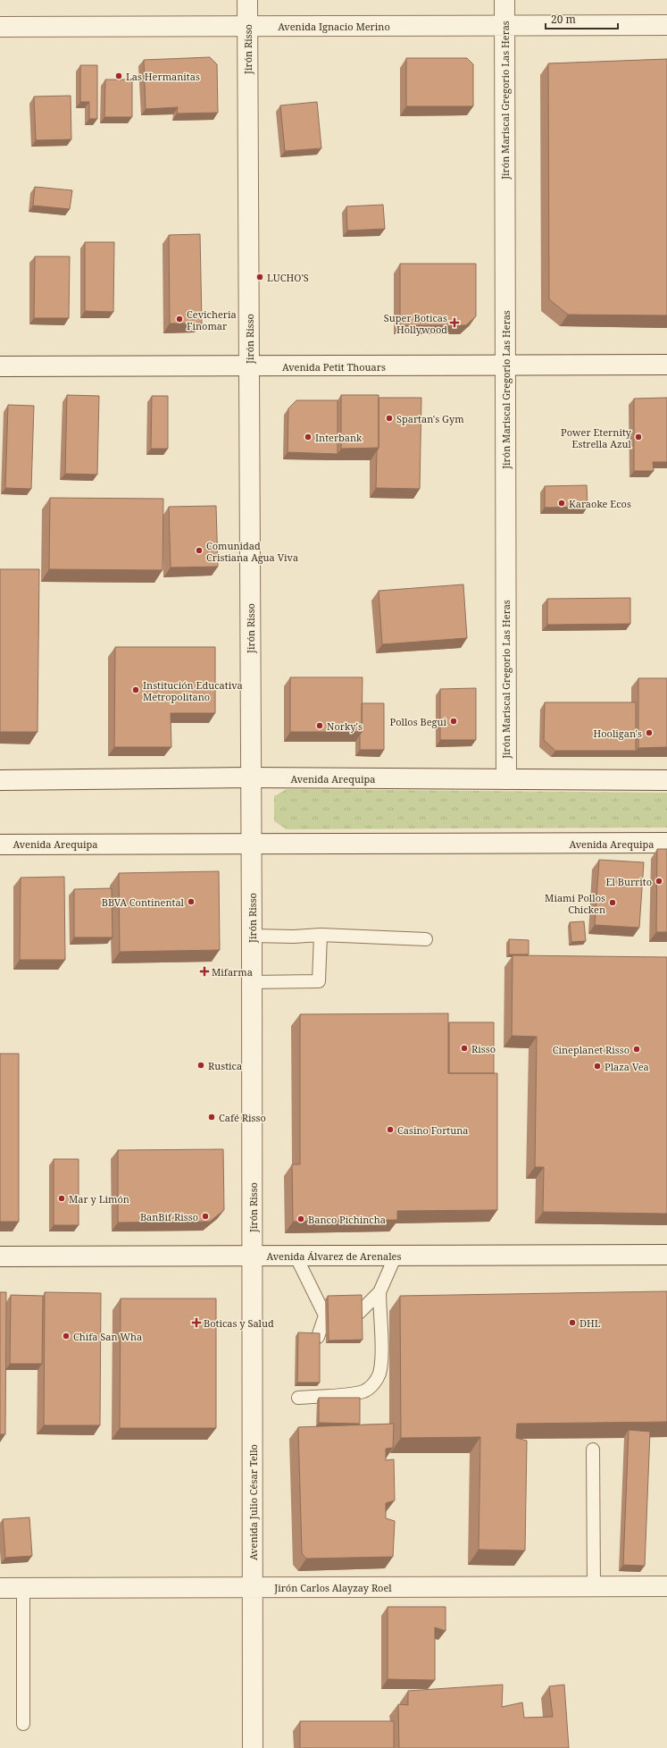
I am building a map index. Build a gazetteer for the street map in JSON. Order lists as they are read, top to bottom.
{
  "streets": {
    "street": [
      "Avenida Ignacio Merino",
      "Jirón Risso",
      "Jirón Mariscal Gregorio Las Heras",
      "Avenida Petit Thouars",
      "Avenida Arequipa",
      "Avenida Álvarez de Arenales",
      "Avenida Julio César Tello",
      "Jirón Carlos Alayzay Roel"
    ]
  },
  "crossings": [
    ["Avenida Ignacio Merino", "Jirón Risso"],
    ["Avenida Ignacio Merino", "Jirón Mariscal Gregorio Las Heras"],
    ["Jirón Risso", "Avenida Petit Thouars"],
    ["Jirón Risso", "Avenida Arequipa"],
    ["Jirón Risso", "Avenida Álvarez de Arenales"],
    ["Jirón Risso", "Avenida Julio César Tello"],
    ["Jirón Mariscal Gregorio Las Heras", "Avenida Petit Thouars"],
    ["Jirón Mariscal Gregorio Las Heras", "Avenida Arequipa"],
    ["Avenida Álvarez de Arenales", "Avenida Julio César Tello"],
    ["Avenida Julio César Tello", "Jirón Carlos Alayzay Roel"]
  ],
  "places": {
    "other": [
      "Las Hermanitas",
      "LUCHO'S",
      "Cevicheria Finomar",
      "Spartan's Gym",
      "Interbank",
      "Power Eternity Estrella Azul",
      "Karaoke Ecos",
      "Comunidad Cristiana Agua Viva",
      "Institución Educativa Metropolitano",
      "Pollos Begui",
      "Norky's",
      "Hooligan's",
      "El Burrito",
      "BBVA Continental",
      "Miami Pollos Chicken",
      "Risso",
      "Cineplanet Risso",
      "Rustica",
      "Plaza Vea",
      "Café Risso",
      "Casino Fortuna",
      "Mar y Limón",
      "BanBif Risso",
      "Banco Pichincha",
      "DHL",
      "Chifa San Wha"
    ],
    "health": ["Super Boticas Hollywood", "Mifarma", "Boticas y Salud"]
  },
  "scale_bar": "20 m"
}
